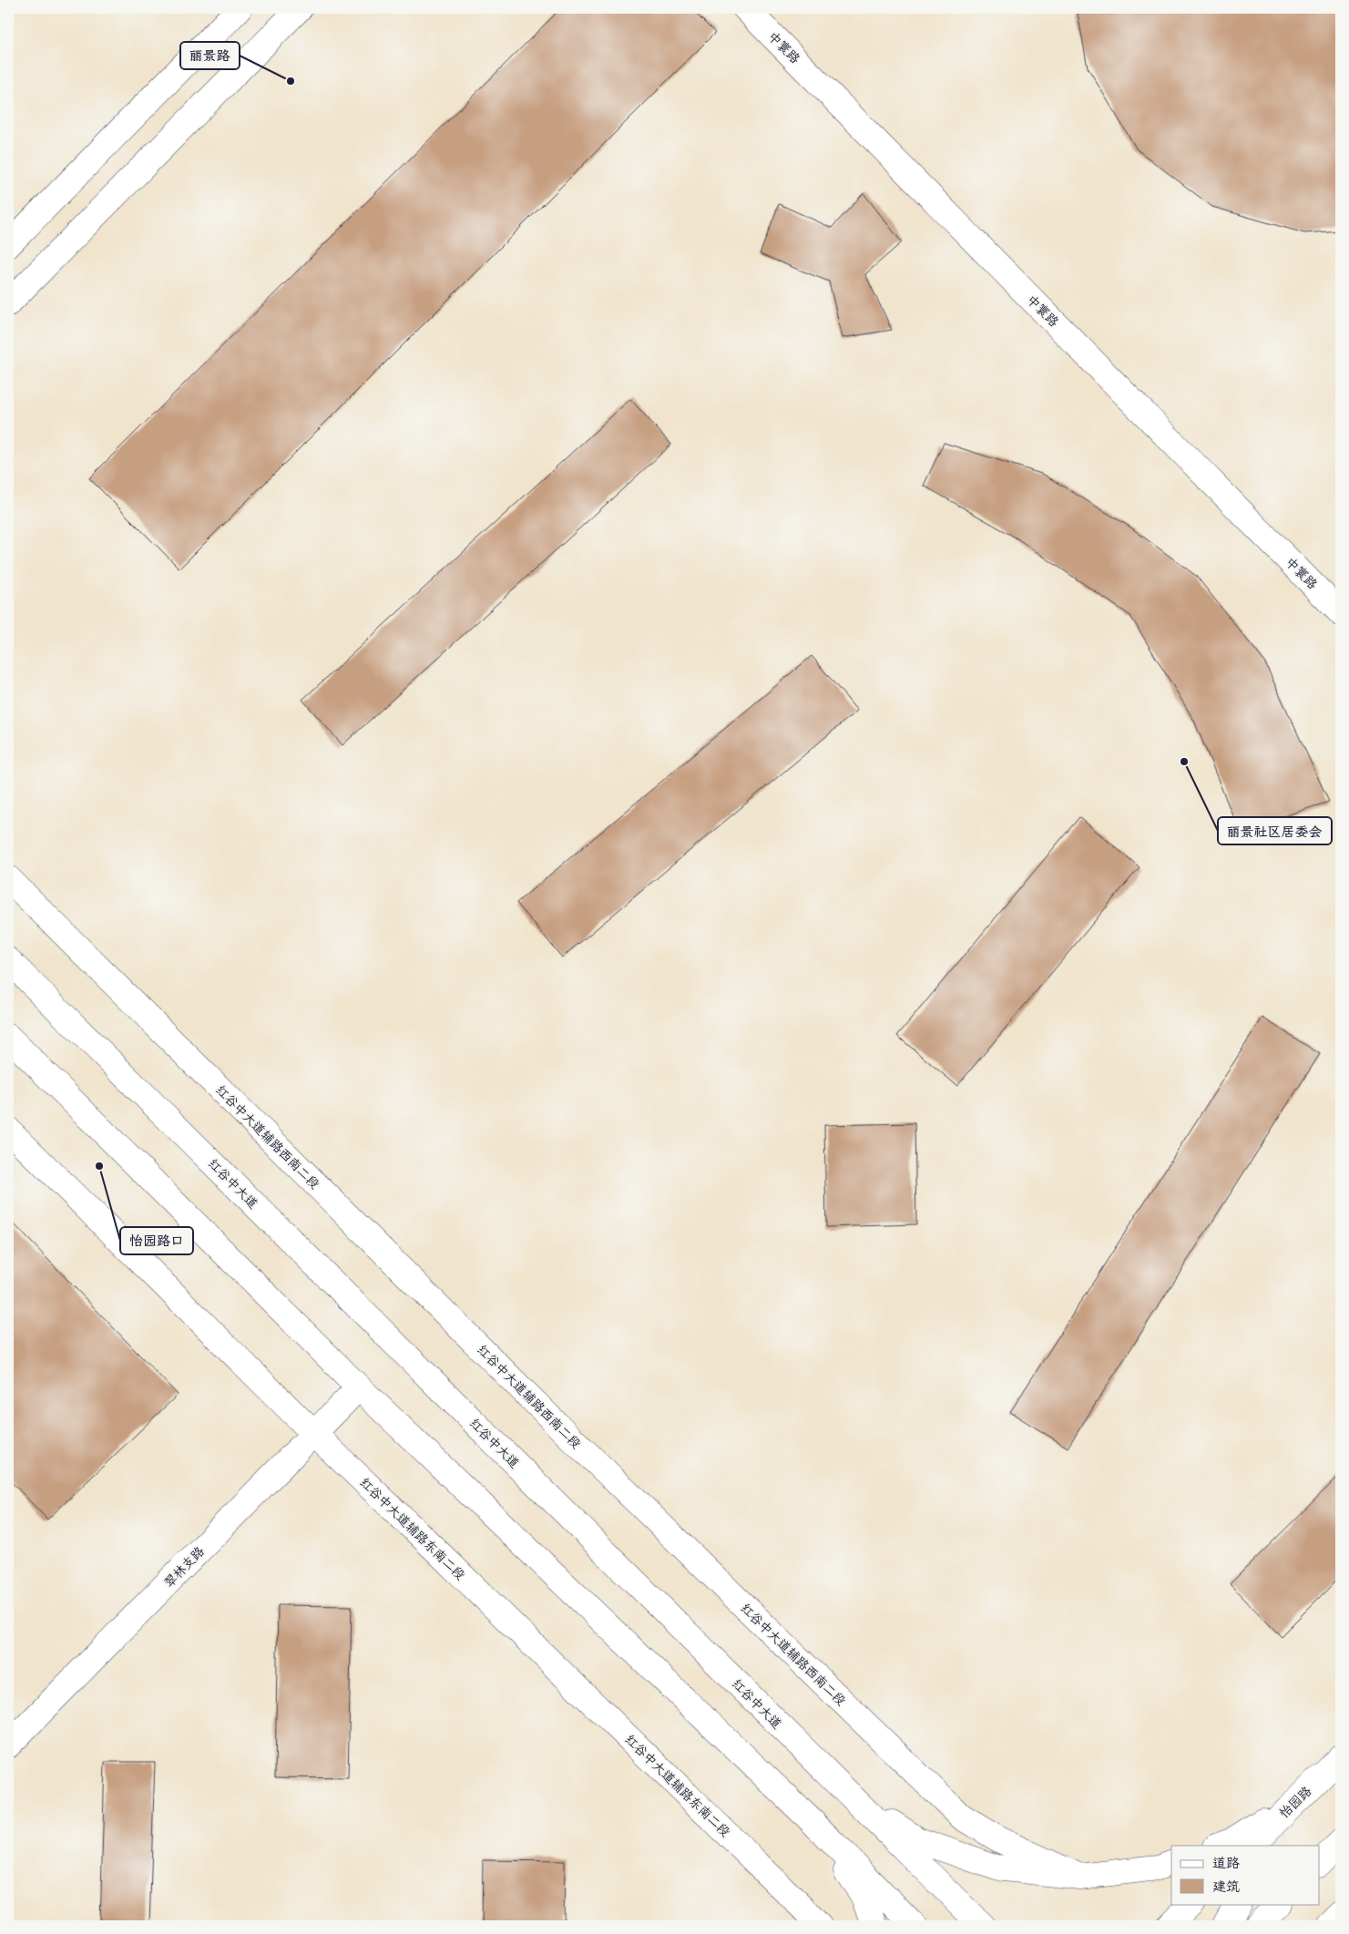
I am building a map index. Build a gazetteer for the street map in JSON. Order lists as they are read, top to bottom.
{
  "streets": {
    "street": [
      "中寰路",
      "红谷中大道辅路西南二段",
      "红谷中大道",
      "红谷中大道辅路东南二段",
      "翠林支路",
      "怡园路"
    ]
  },
  "crossings": [
    ["红谷中大道辅路东南二段", "翠林支路"]
  ],
  "places": ["丽景路", "丽景社区居委会", "怡园路口"],
  "legend": ["道路", "建筑"]
}
